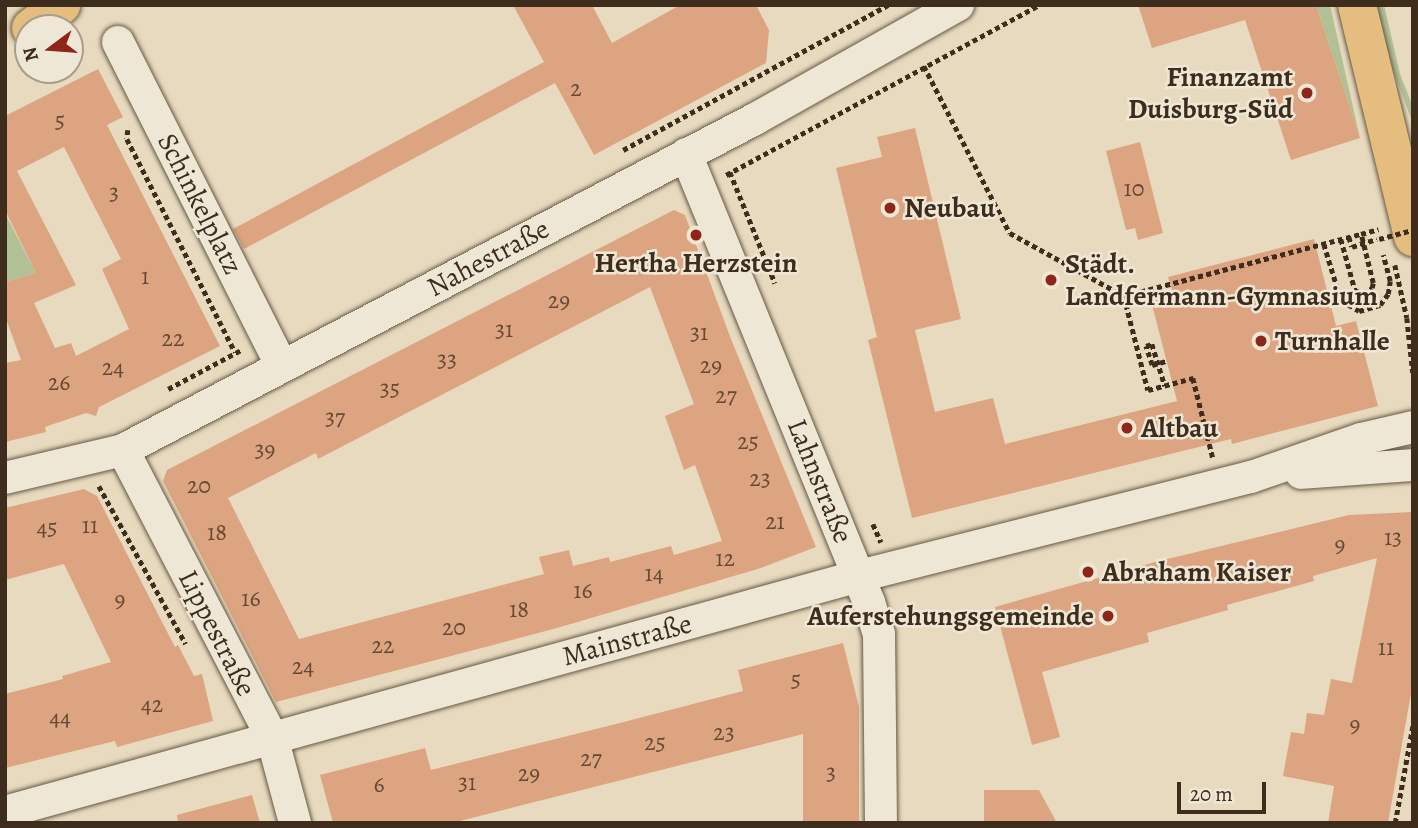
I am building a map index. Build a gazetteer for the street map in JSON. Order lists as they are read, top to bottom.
{
  "streets": {
    "street": [
      "Schinkelplatz",
      "Nahestraße",
      "Lahnstraße",
      "Lippestraße",
      "Mainstraße"
    ]
  },
  "crossings": [
    ["Schinkelplatz", "Nahestraße"],
    ["Nahestraße", "Lahnstraße"],
    ["Nahestraße", "Lippestraße"],
    ["Lahnstraße", "Mainstraße"],
    ["Lippestraße", "Mainstraße"]
  ],
  "places": [
    "Finanzamt Duisburg-Süd",
    "Neubau",
    "Hertha Herzstein",
    "Städt. Landfermann-Gymnasium",
    "Turnhalle",
    "Altbau",
    "Abraham Kaiser",
    "Auferstehungsgemeinde"
  ],
  "house_numbers": [
    "2",
    "5",
    "10",
    "3",
    "1",
    "29",
    "31",
    "31",
    "22",
    "33",
    "29",
    "24",
    "26",
    "35",
    "27",
    "37",
    "25",
    "39",
    "23",
    "20",
    "21",
    "11",
    "45",
    "18",
    "13",
    "9",
    "12",
    "14",
    "16",
    "16",
    "9",
    "18",
    "20",
    "22",
    "11",
    "24",
    "5",
    "42",
    "44",
    "9",
    "23",
    "25",
    "27",
    "3",
    "29",
    "31",
    "6"
  ],
  "scale_bar": "20 m",
  "north": "left"
}
